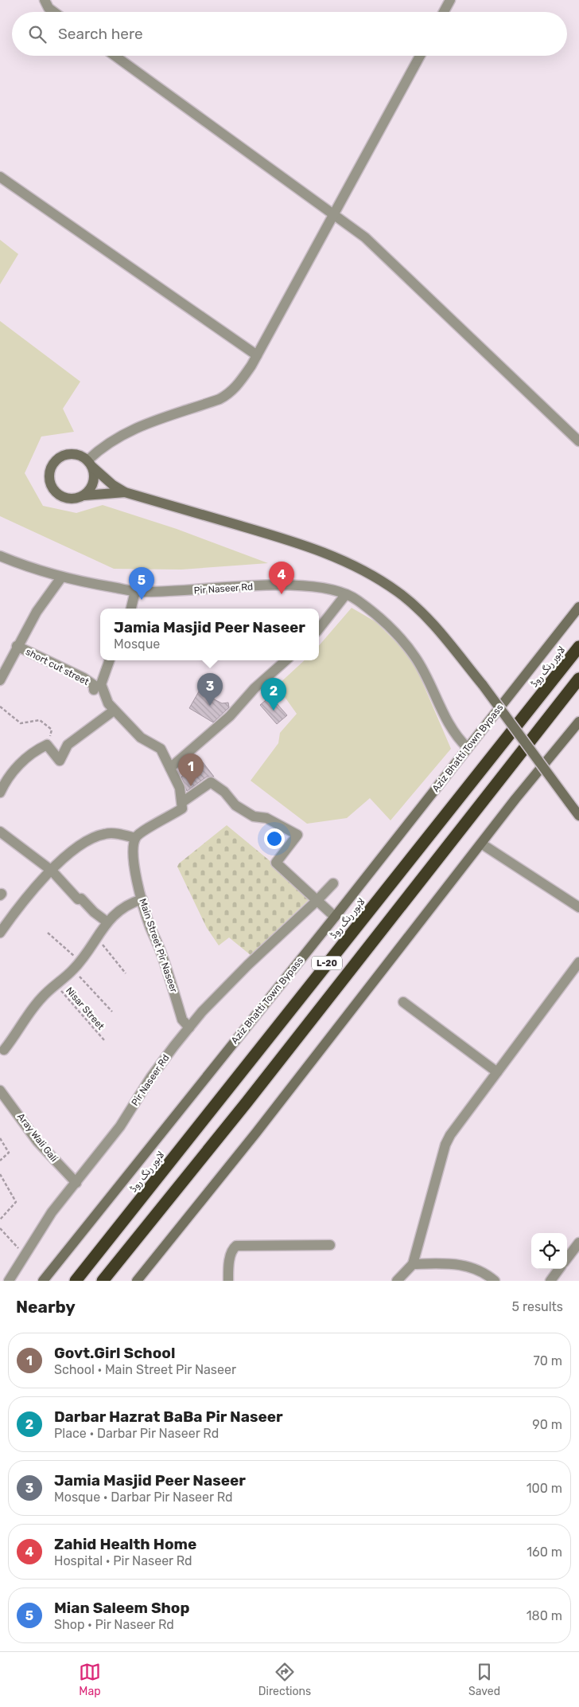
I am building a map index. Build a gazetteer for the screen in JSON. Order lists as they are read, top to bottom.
{
  "streets": {
    "highway": ["لاہور رنگ روڈ", "L-20"],
    "street": [
      "Pir Naseer Rd",
      "short cut street",
      "Aziz Bhatti Town Bypass",
      "Main Street Pir Naseer",
      "Aray Wali Gali"
    ],
    "path": ["Nisar Street"]
  },
  "crossings": [
    ["Pir Naseer Rd", "Aziz Bhatti Town Bypass"],
    ["Pir Naseer Rd", "Main Street Pir Naseer"],
    ["Pir Naseer Rd", "Aray Wali Gali"]
  ],
  "page": {
    "search": "Search here",
    "pins": [
      "4",
      "5",
      "3",
      "2",
      "1"
    ],
    "popup": ["Jamia Masjid Peer Naseer", "Mosque"],
    "heading": ["Nearby", "5 results"],
    "list": [
      {
        "mark": "1",
        "name": "Govt.Girl School",
        "note": "School · Main Street Pir Naseer",
        "value": "70 m"
      },
      {
        "mark": "2",
        "name": "Darbar Hazrat BaBa Pir Naseer",
        "note": "Place · Darbar Pir Naseer Rd",
        "value": "90 m"
      },
      {
        "mark": "3",
        "name": "Jamia Masjid Peer Naseer",
        "note": "Mosque · Darbar Pir Naseer Rd",
        "value": "100 m"
      },
      {
        "mark": "4",
        "name": "Zahid Health Home",
        "note": "Hospital · Pir Naseer Rd",
        "value": "160 m"
      },
      {
        "mark": "5",
        "name": "Mian Saleem Shop",
        "note": "Shop · Pir Naseer Rd",
        "value": "180 m"
      }
    ],
    "nav": ["Map", "Directions", "Saved"]
  }
}
